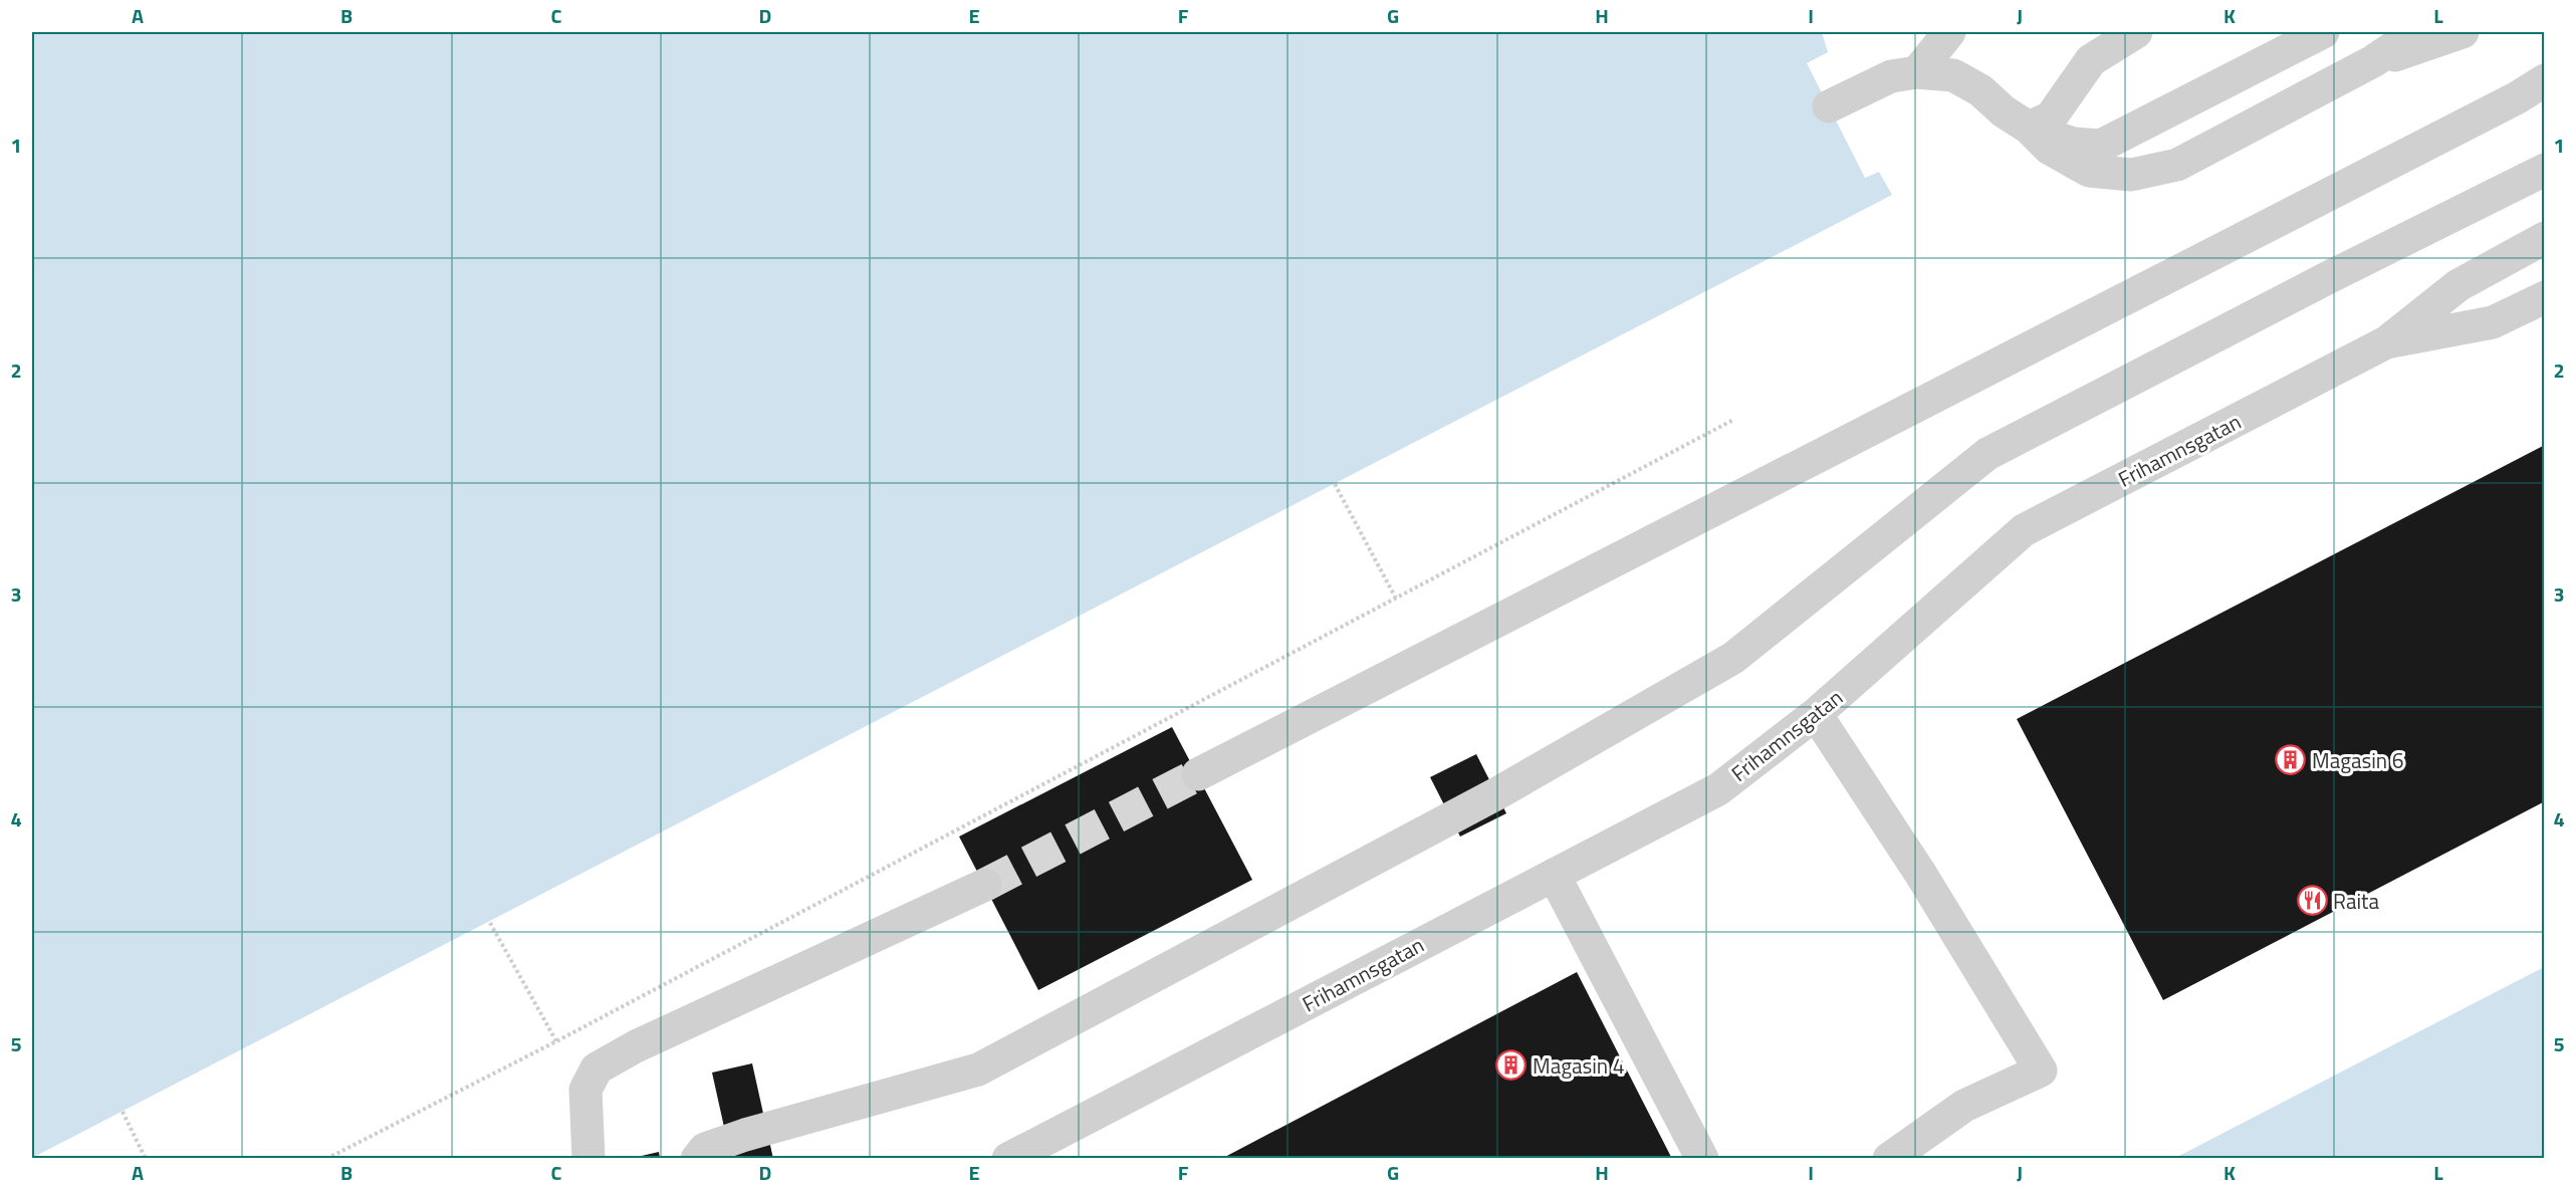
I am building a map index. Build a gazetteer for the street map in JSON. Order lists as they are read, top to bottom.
{
  "streets": {
    "street": ["Frihamnsgatan"]
  },
  "places": {
    "building": ["Magasin 6", "Magasin 4"],
    "restaurant": ["Raita"]
  },
  "grid": {
    "columns": [
      "A",
      "B",
      "C",
      "D",
      "E",
      "F",
      "G",
      "H",
      "I",
      "J",
      "K",
      "L"
    ],
    "rows": [
      "1",
      "2",
      "3",
      "4",
      "5"
    ]
  }
}
